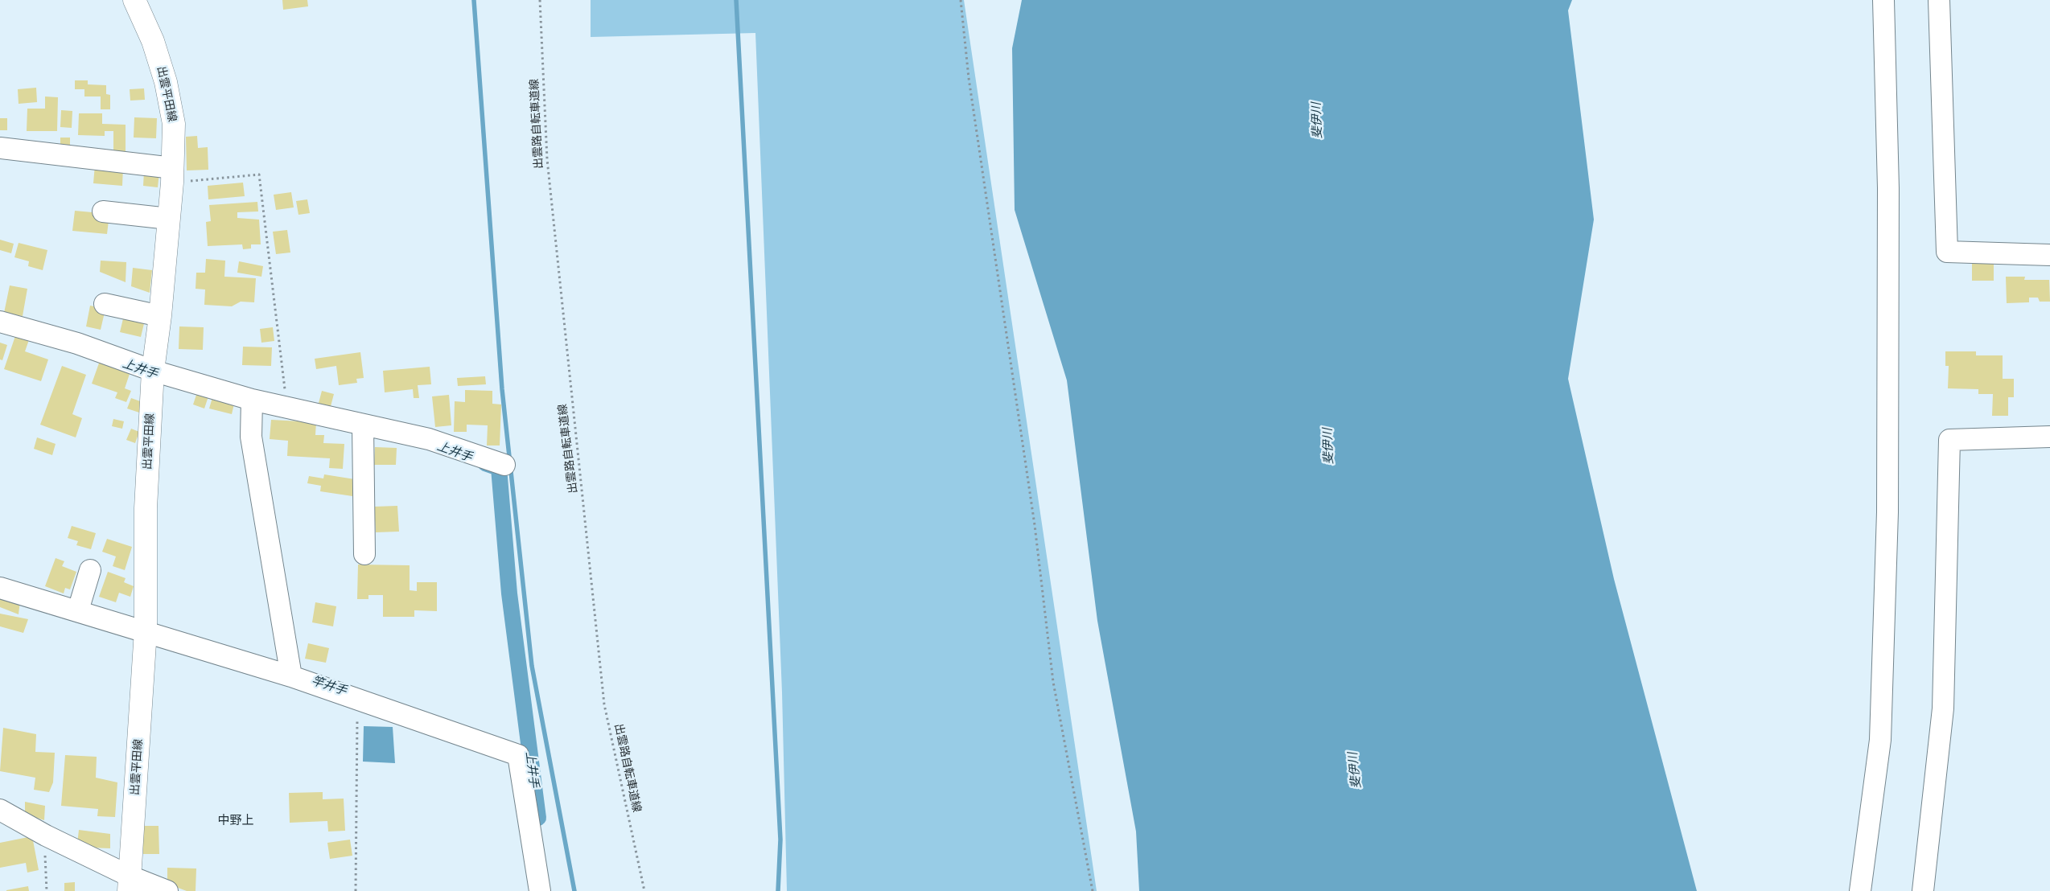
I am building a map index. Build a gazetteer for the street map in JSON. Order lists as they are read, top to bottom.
{
  "streets": {
    "main road": ["出雲平田線"],
    "path": ["出雲路自転車道線"]
  },
  "districts": ["中野上"],
  "water": ["斐伊川", "上井手", "竿井手"]
}
